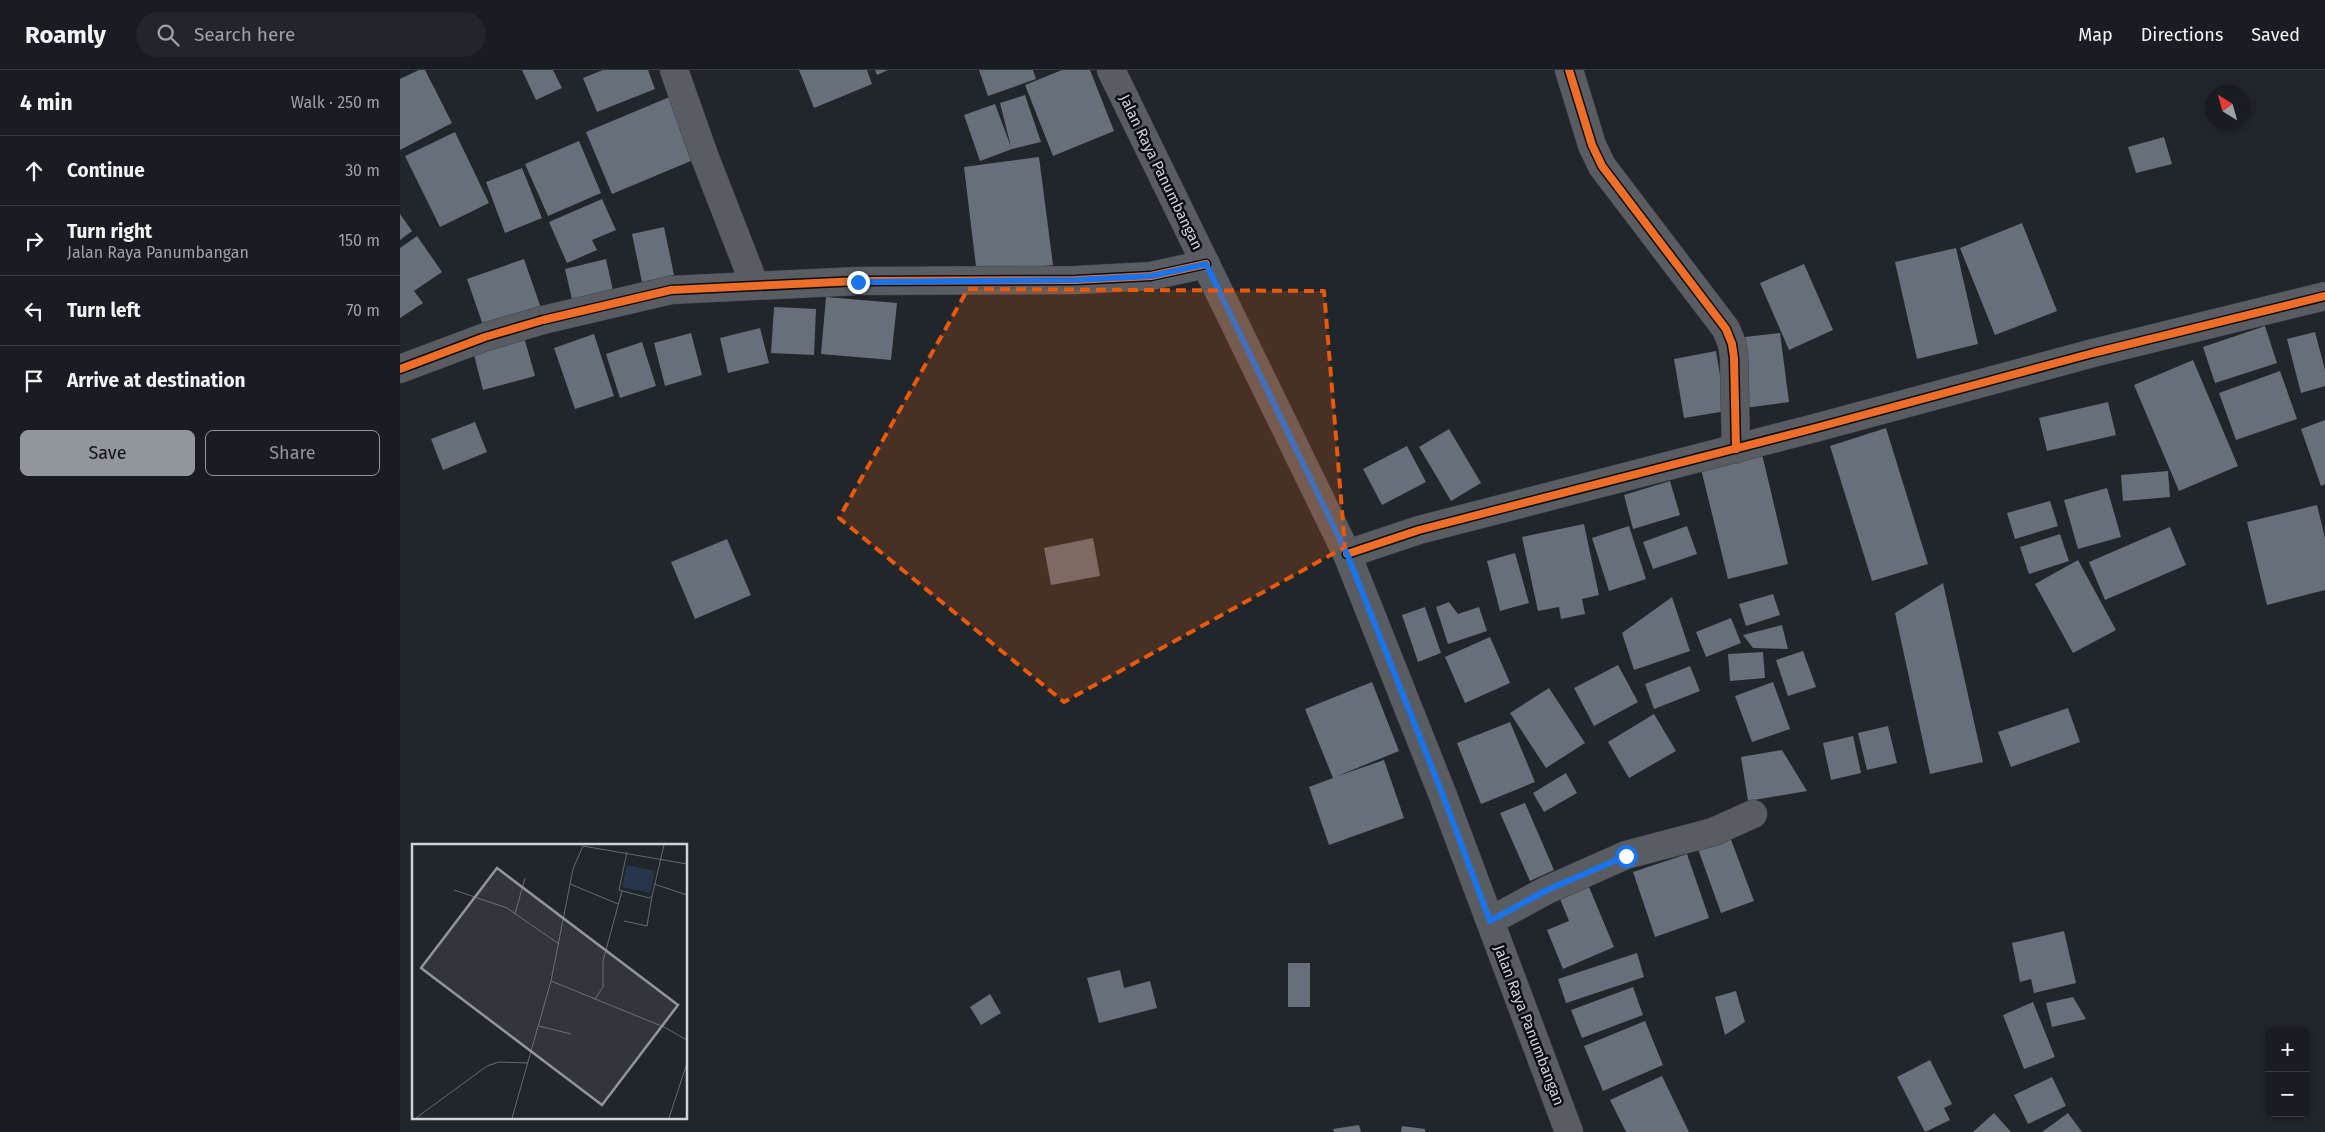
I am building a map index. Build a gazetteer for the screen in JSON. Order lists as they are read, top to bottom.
{
  "streets": {
    "street": ["Jalan Raya Panumbangan"]
  },
  "north": "top left",
  "page": {
    "header": "Roamly",
    "search": "Search here",
    "nav": ["Map", "Directions", "Saved"],
    "heading": ["4 min", "Walk · 250 m"],
    "list": [
      ["Continue", "30 m"],
      ["Turn right", "Jalan Raya Panumbangan", "150 m"],
      ["Turn left", "70 m"],
      "Arrive at destination"
    ],
    "buttons": ["Save", "Share"],
    "map_buttons": ["+", "−"]
  }
}
